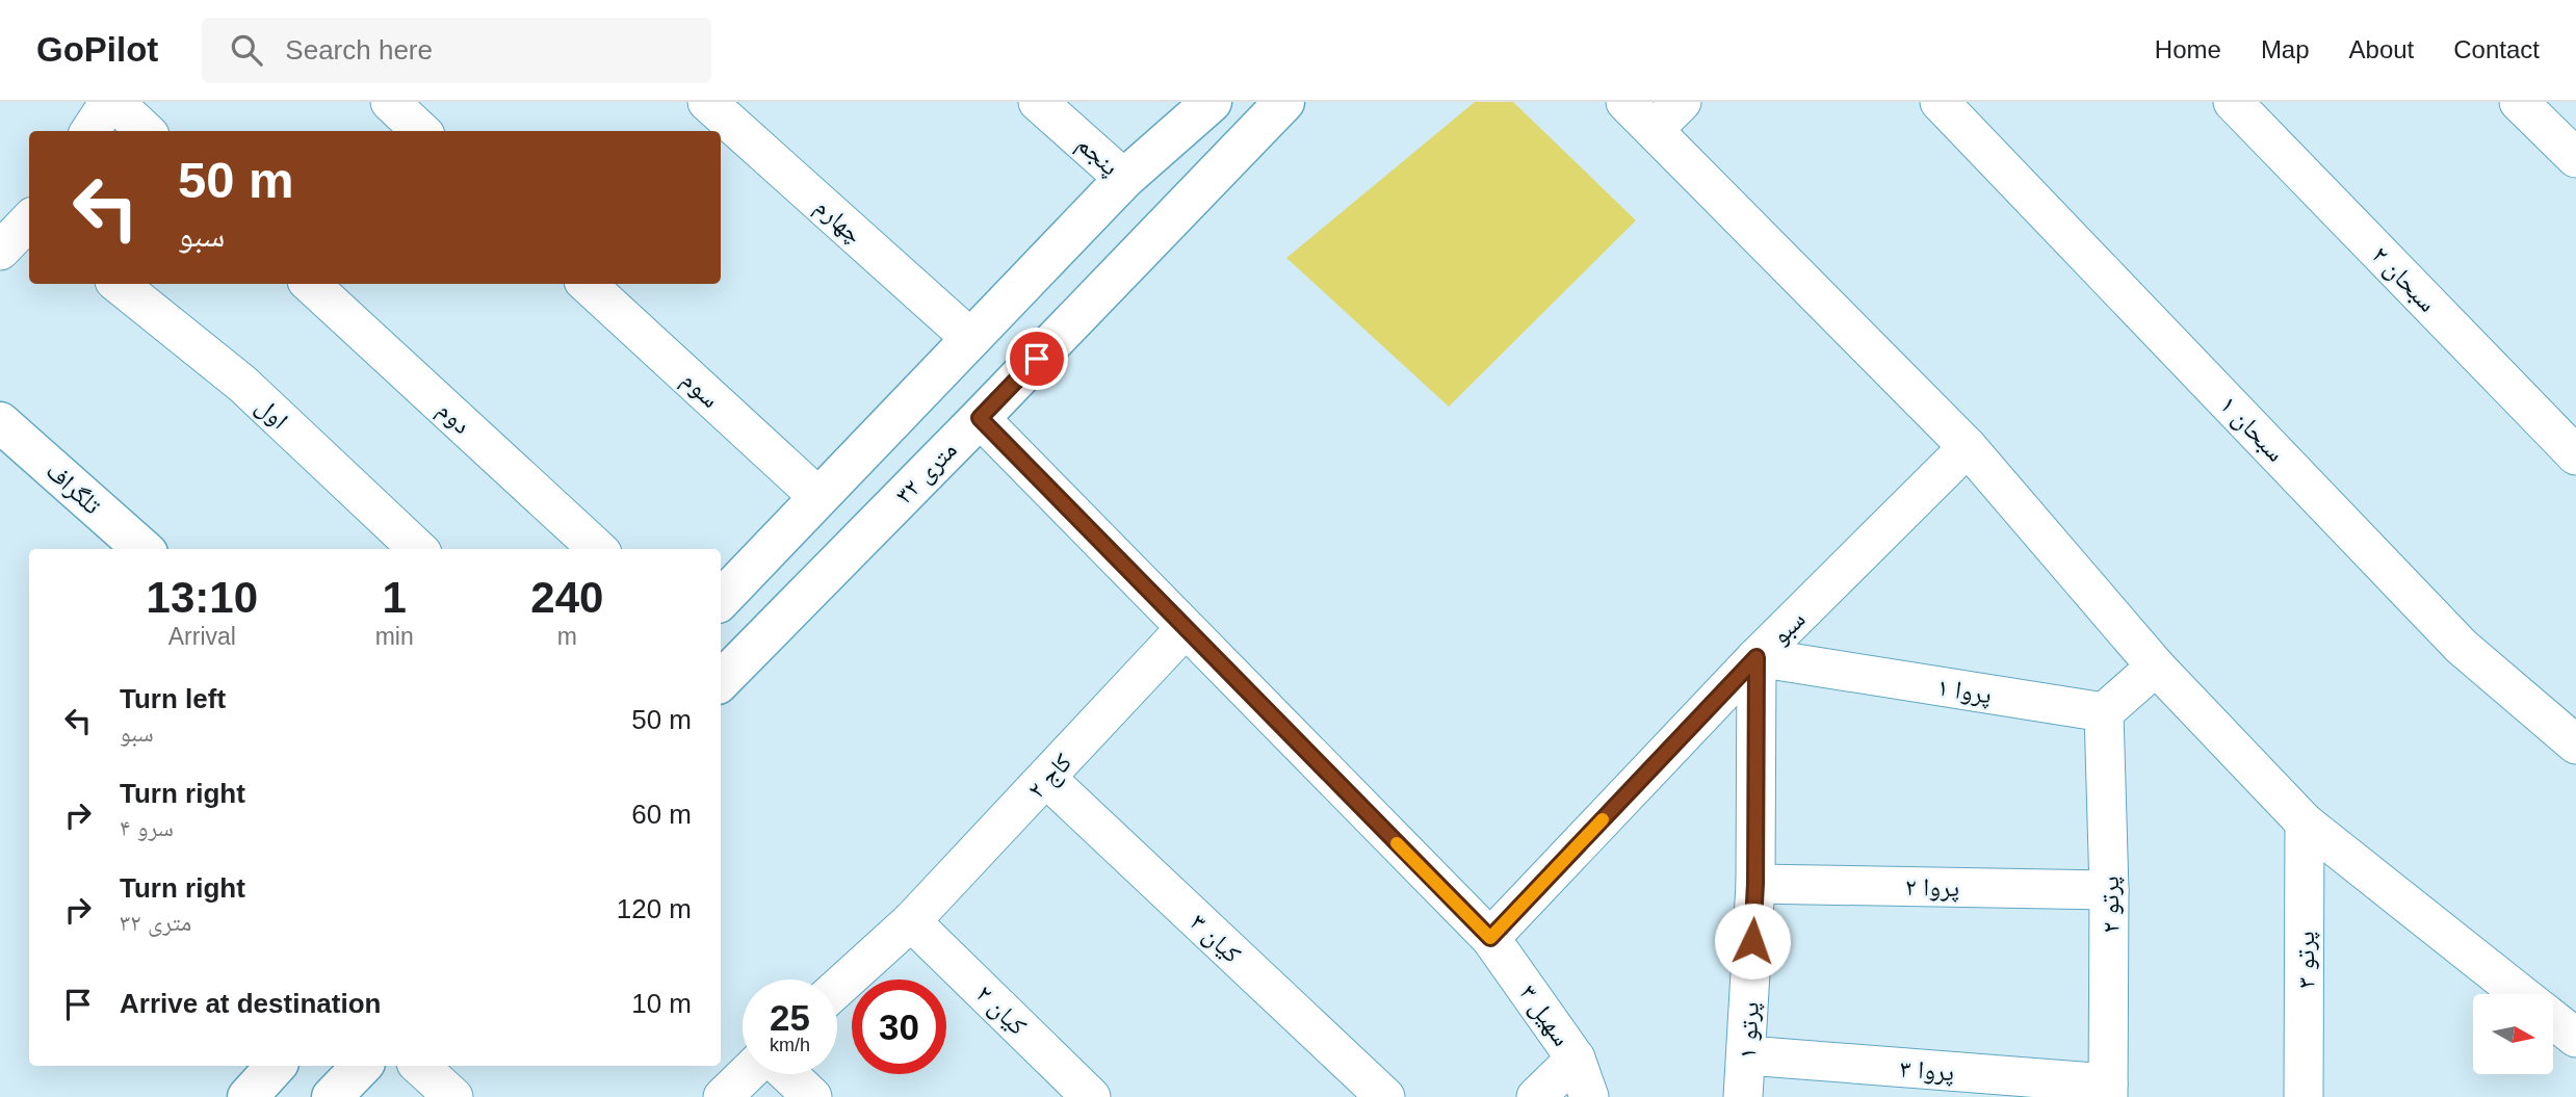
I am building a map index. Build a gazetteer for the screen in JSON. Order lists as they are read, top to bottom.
{
  "streets": {
    "main road": ["۳۲ متری", "تلگراف"],
    "street": [
      "پنجم",
      "چهارم",
      "سبحان ۲",
      "سوم",
      "اول",
      "دوم",
      "سبحان ۱",
      "سبو",
      "پروا ۱",
      "کاج ۲",
      "پروا ۲",
      "پرتو ۲",
      "کیان ۳",
      "پرتو ۳",
      "کیان ۲",
      "سهیل ۳",
      "پرتو ۱",
      "پروا ۳"
    ]
  },
  "crossings": [
    ["۳۲ متری", "سهیل ۳"],
    ["سبو", "پروا ۱"],
    ["سبو", "سهیل ۳"],
    ["سبو", "پرتو ۱"],
    ["پروا ۱", "پرتو ۲"],
    ["پروا ۱", "پرتو ۱"],
    ["کاج ۲", "کیان ۳"],
    ["کاج ۲", "کیان ۲"],
    ["کاج ۲", "سهیل ۳"],
    ["پروا ۲", "پرتو ۲"],
    ["پروا ۲", "پرتو ۱"],
    ["پرتو ۲", "پروا ۳"],
    ["پرتو ۱", "پروا ۳"]
  ],
  "north": "right",
  "page": {
    "header": "GoPilot",
    "search": "Search here",
    "nav": [
      "Home",
      "Map",
      "About",
      "Contact"
    ],
    "turn": ["50 m", "سبو"],
    "eta": [
      "13:10",
      "Arrival",
      "1",
      "min",
      "240",
      "m"
    ],
    "list": [
      {
        "name": "Turn left",
        "note": "سبو",
        "value": "50 m"
      },
      {
        "name": "Turn right",
        "note": "سرو ۴",
        "value": "60 m"
      },
      {
        "name": "Turn right",
        "note": "۳۲ متری",
        "value": "120 m"
      },
      {
        "name": "Arrive at destination",
        "value": "10 m"
      }
    ],
    "speed": "25 km/h",
    "limit": "30"
  }
}
